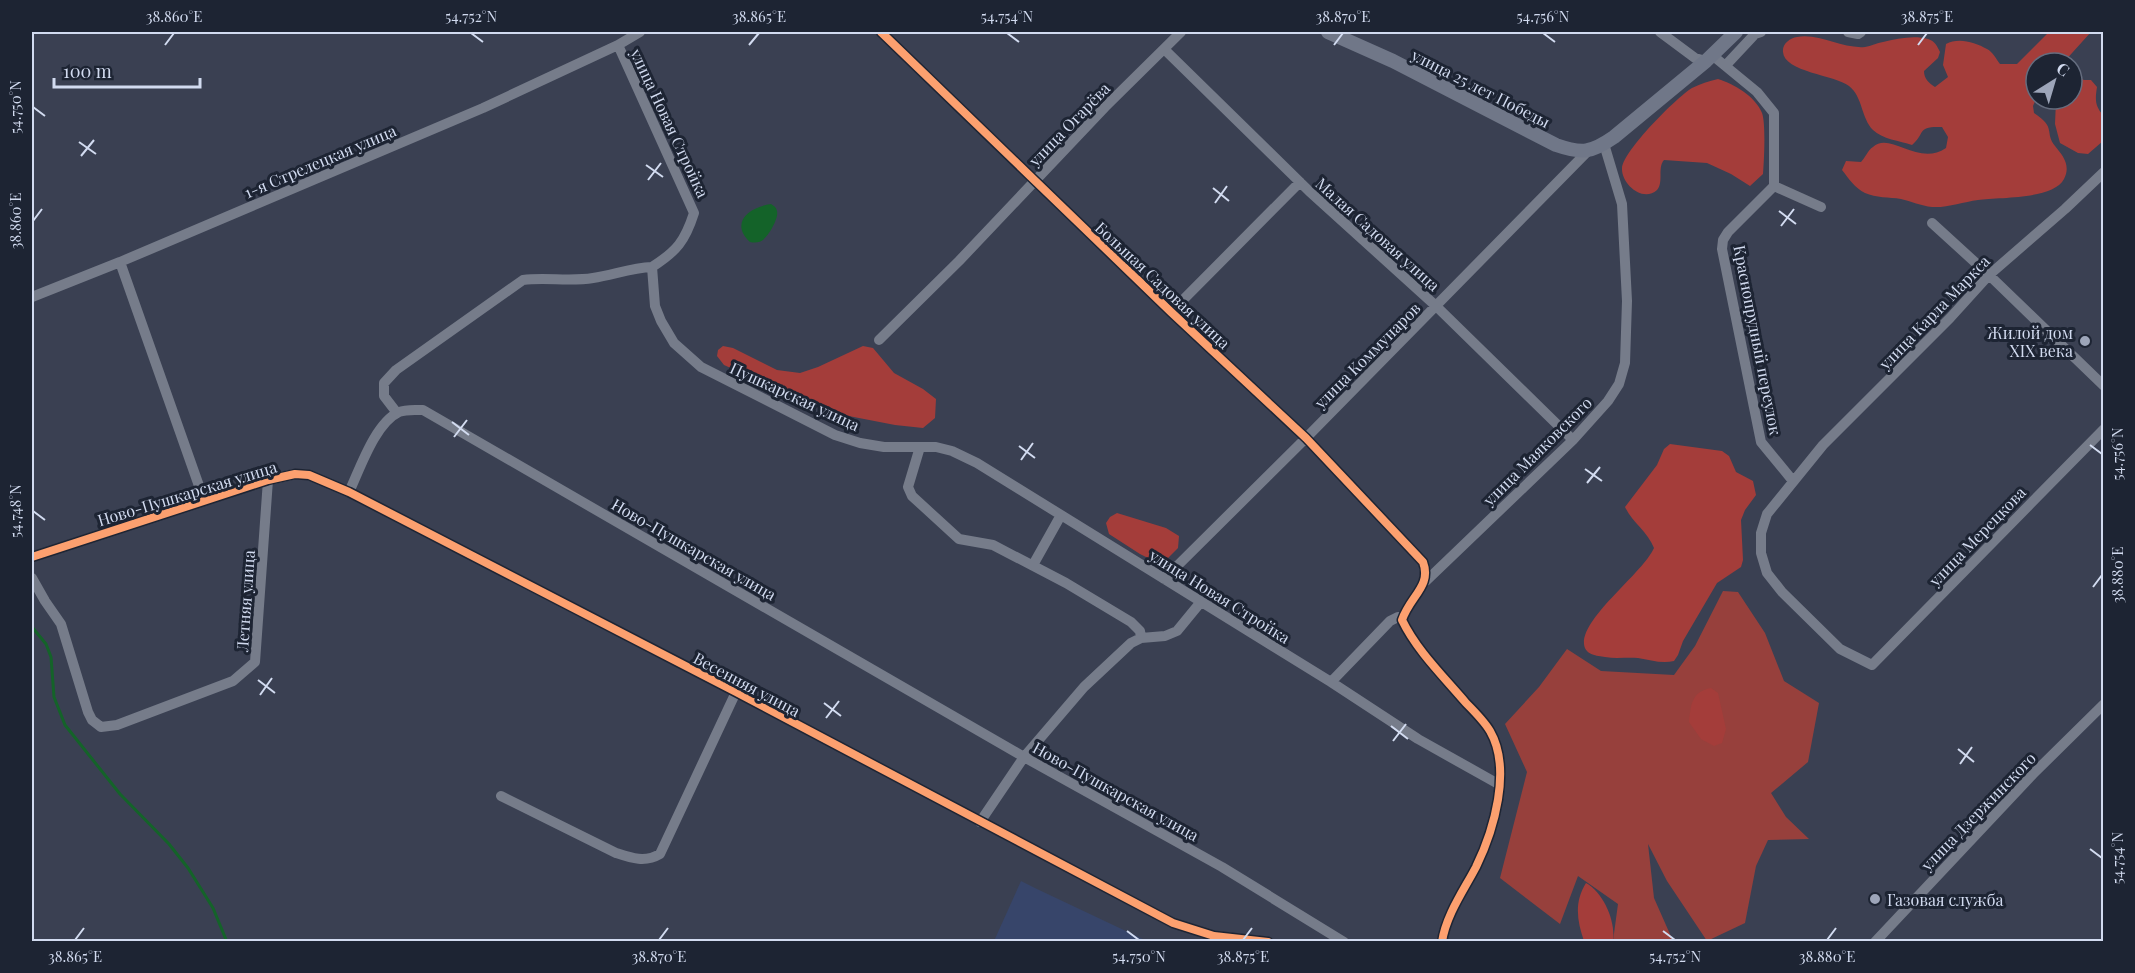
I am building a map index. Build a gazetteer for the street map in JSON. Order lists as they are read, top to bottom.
{
  "streets": {
    "main road": ["улица 25 лет Победы"],
    "street": [
      "улица Новая Стройка",
      "улица Огарёва",
      "1-я Стрелецкая улица",
      "Малая Садовая улица",
      "Большая Садовая улица",
      "улица Карла Маркса",
      "Краснопрудный переулок",
      "улица Коммунаров",
      "Пушкарская улица",
      "улица Маяковского",
      "Ново-Пушкарская улица",
      "улица Мерецкова",
      "Летняя улица",
      "Весенняя улица",
      "улица Дзержинского"
    ]
  },
  "crossings": [
    ["улица 25 лет Победы", "улица Коммунаров"],
    ["улица Новая Стройка", "1-я Стрелецкая улица"],
    ["улица Новая Стройка", "улица Коммунаров"],
    ["улица Новая Стройка", "Пушкарская улица"],
    ["улица Огарёва", "Малая Садовая улица"],
    ["улица Огарёва", "Большая Садовая улица"],
    ["Малая Садовая улица", "улица Коммунаров"],
    ["Малая Садовая улица", "улица Маяковского"],
    ["Большая Садовая улица", "улица Коммунаров"],
    ["Большая Садовая улица", "улица Маяковского"],
    ["улица Карла Маркса", "Краснопрудный переулок"],
    ["улица Карла Маркса", "улица Мерецкова"],
    ["Краснопрудный переулок", "улица Мерецкова"],
    ["Ново-Пушкарская улица", "Летняя улица"],
    ["Ново-Пушкарская улица", "Весенняя улица"]
  ],
  "places": ["Жилой дом XIX века", "Газовая служба"],
  "scale_bar": "100 m",
  "north": "top right",
  "coordinates": [
    "38.860°E",
    "54.752°N",
    "38.865°E",
    "54.754°N",
    "38.870°E",
    "54.756°N",
    "38.875°E",
    "54.750°N",
    "54.748°N",
    "38.880°E"
  ]
}
